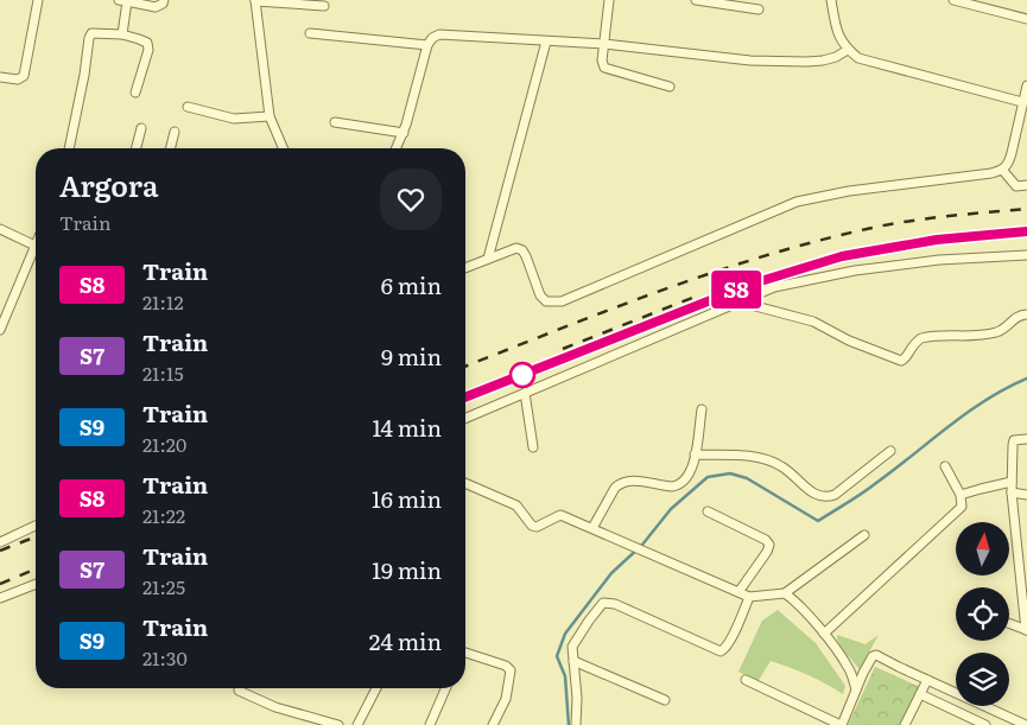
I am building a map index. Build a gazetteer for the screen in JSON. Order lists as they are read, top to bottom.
{
  "north": "top",
  "page": {
    "on_map": "S8",
    "heading": ["Argora", "Train"],
    "list": [
      {
        "mark": "S8",
        "name": "Train",
        "note": "21:12",
        "value": "6 min"
      },
      {
        "mark": "S7",
        "name": "Train",
        "note": "21:15",
        "value": "9 min"
      },
      {
        "mark": "S9",
        "name": "Train",
        "note": "21:20",
        "value": "14 min"
      },
      {
        "mark": "S8",
        "name": "Train",
        "note": "21:22",
        "value": "16 min"
      },
      {
        "mark": "S7",
        "name": "Train",
        "note": "21:25",
        "value": "19 min"
      },
      {
        "mark": "S9",
        "name": "Train",
        "note": "21:30",
        "value": "24 min"
      }
    ]
  }
}
